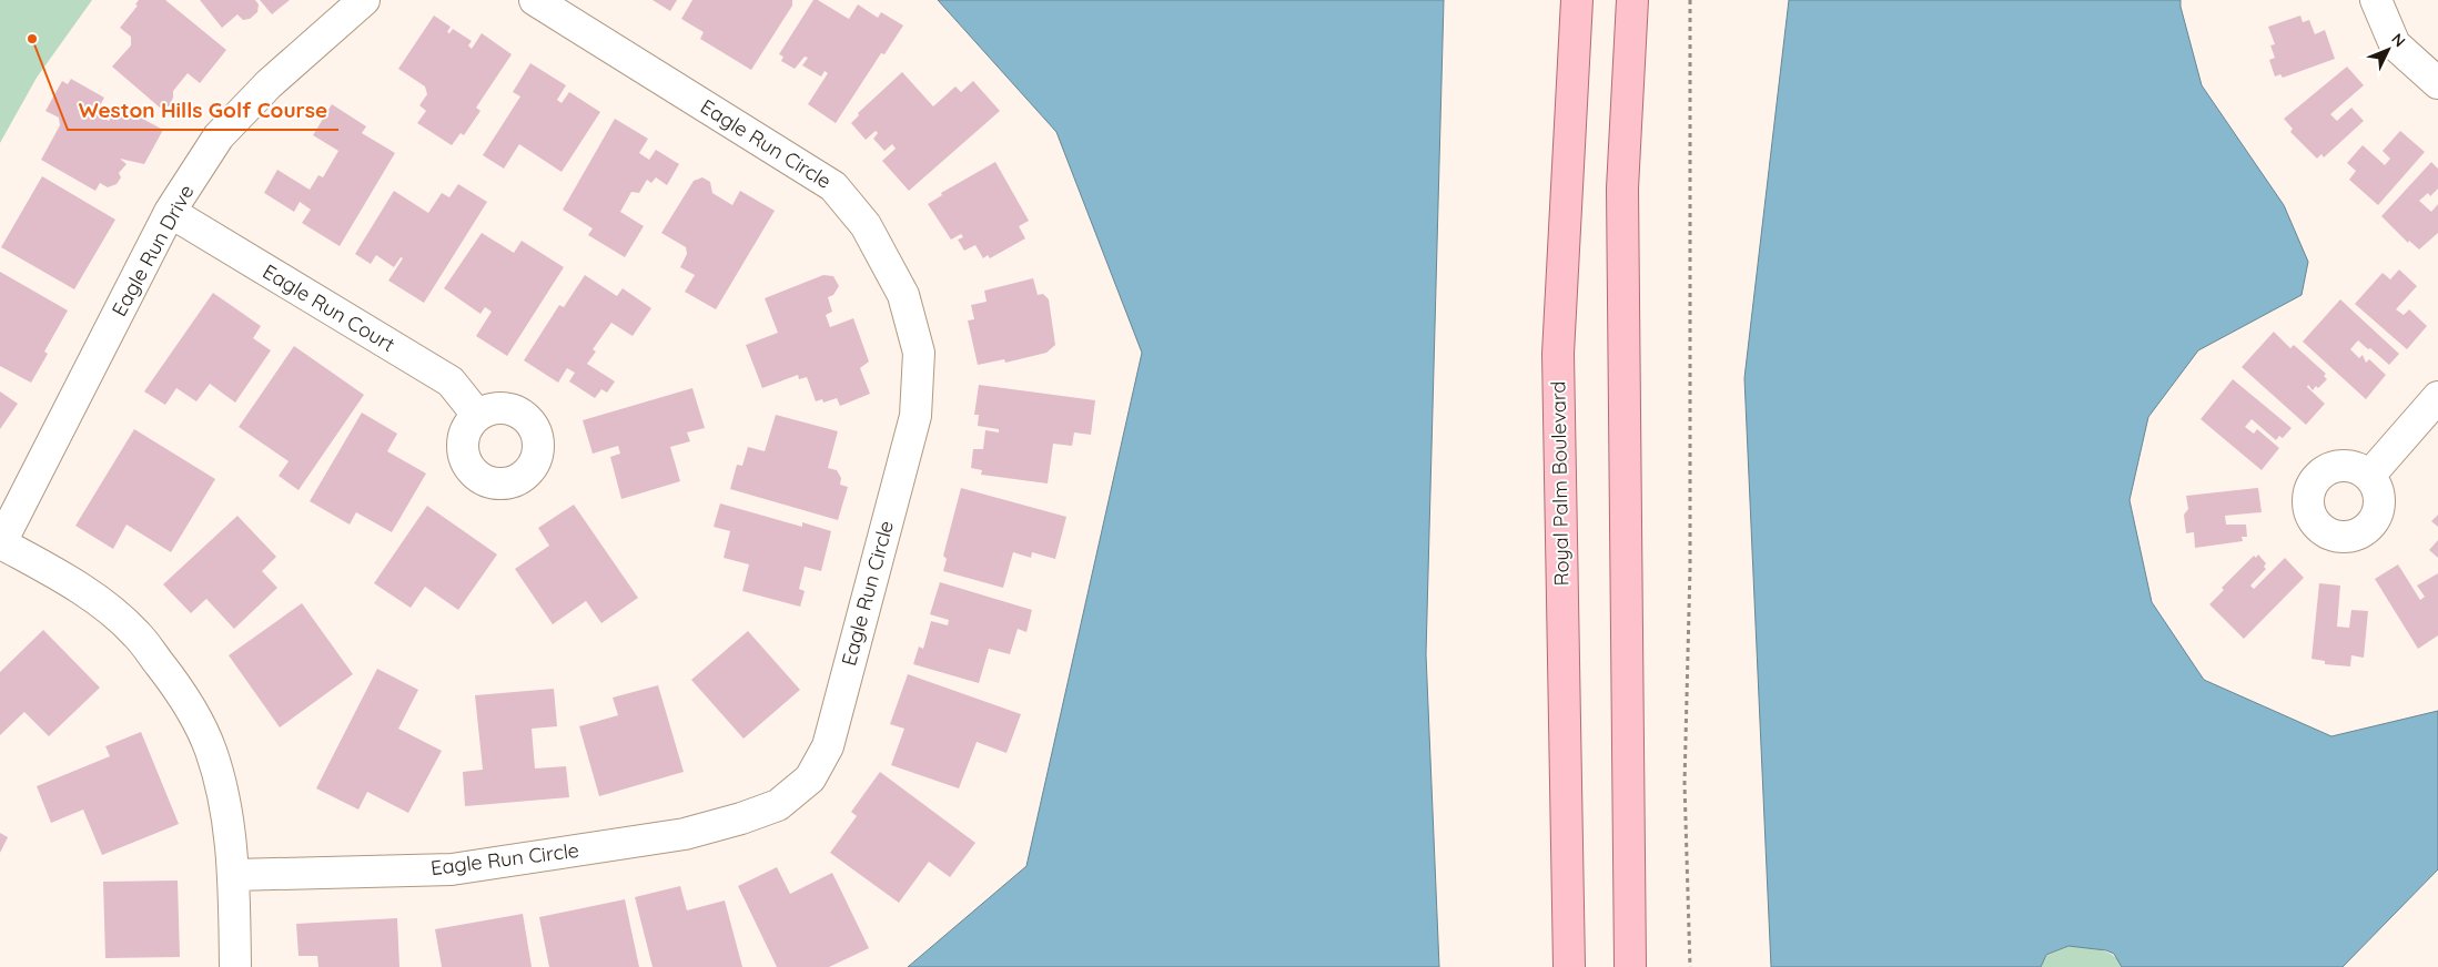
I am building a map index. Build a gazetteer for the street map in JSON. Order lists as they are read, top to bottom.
{
  "streets": {
    "main road": ["Royal Palm Boulevard"],
    "street": ["Eagle Run Circle", "Eagle Run Drive", "Eagle Run Court"]
  },
  "crossings": [
    ["Eagle Run Drive", "Eagle Run Court"]
  ],
  "places": ["Weston Hills Golf Course"],
  "north": "top right"
}
